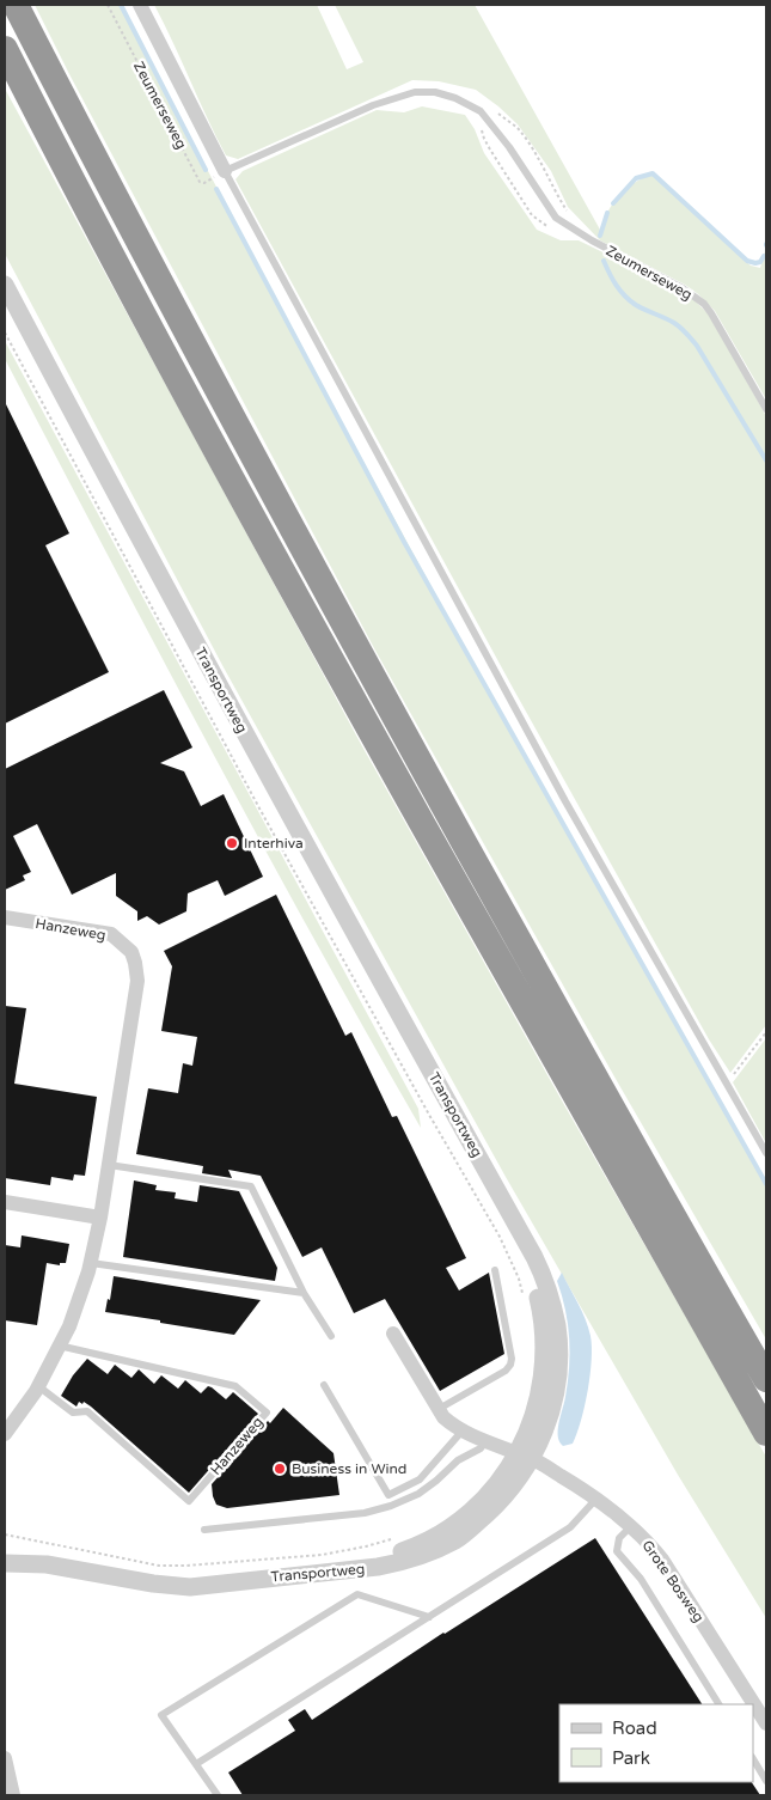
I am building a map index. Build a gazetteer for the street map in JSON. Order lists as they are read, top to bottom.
{
  "streets": {
    "street": [
      "Zeumerseweg",
      "Transportweg",
      "Hanzeweg",
      "Grote Bosweg"
    ]
  },
  "crossings": [
    ["Transportweg", "Grote Bosweg"]
  ],
  "places": ["Interhiva", "Business in Wind"],
  "legend": ["Road", "Park"]
}
